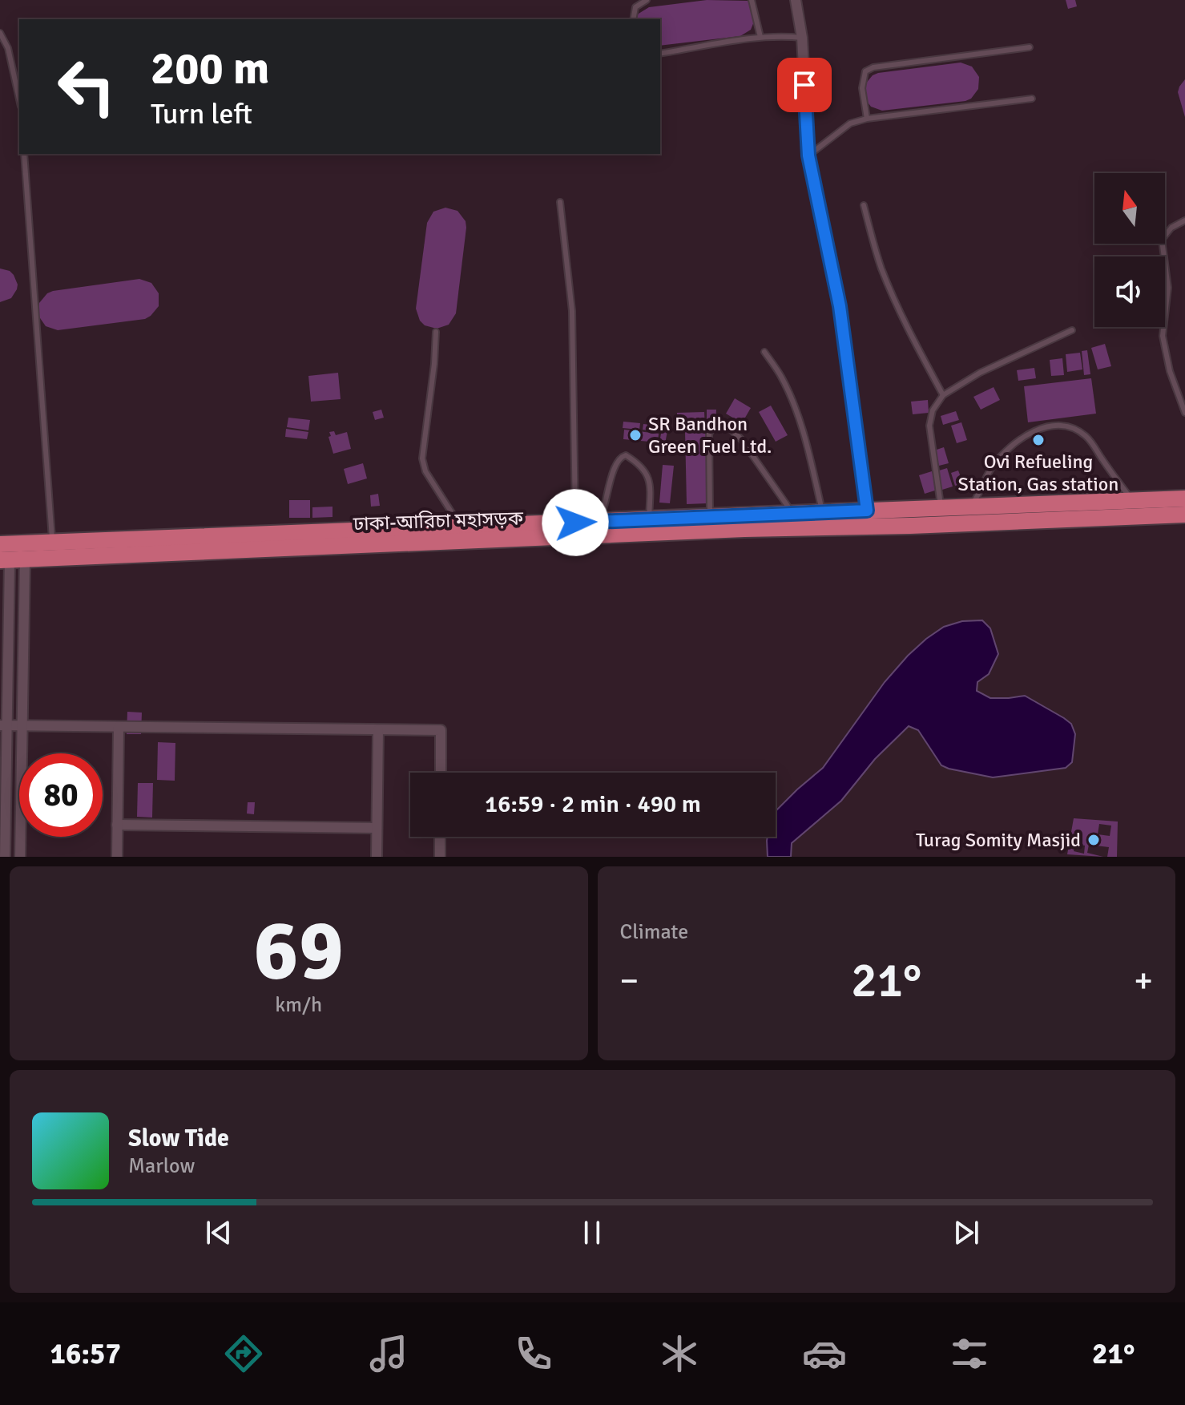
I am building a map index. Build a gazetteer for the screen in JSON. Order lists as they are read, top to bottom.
{
  "streets": {
    "highway": ["ঢাকা-আরিচা মহাসড়ক"]
  },
  "places": ["SR Bandhon Green Fuel Ltd.", "Ovi Refueling Station, Gas station", "Turag Somity Masjid"],
  "north": "top",
  "page": {
    "turn": ["200 m", "Turn left"],
    "limit": "80",
    "trip": "16:59 · 2 min · 490 m",
    "tile": [
      ["69", "km/h"],
      "Climate"
    ],
    "heat": ["−", "21°", "+"],
    "song": ["Slow Tide", "Marlow"],
    "tabs": ["16:57", "21°"]
  }
}
